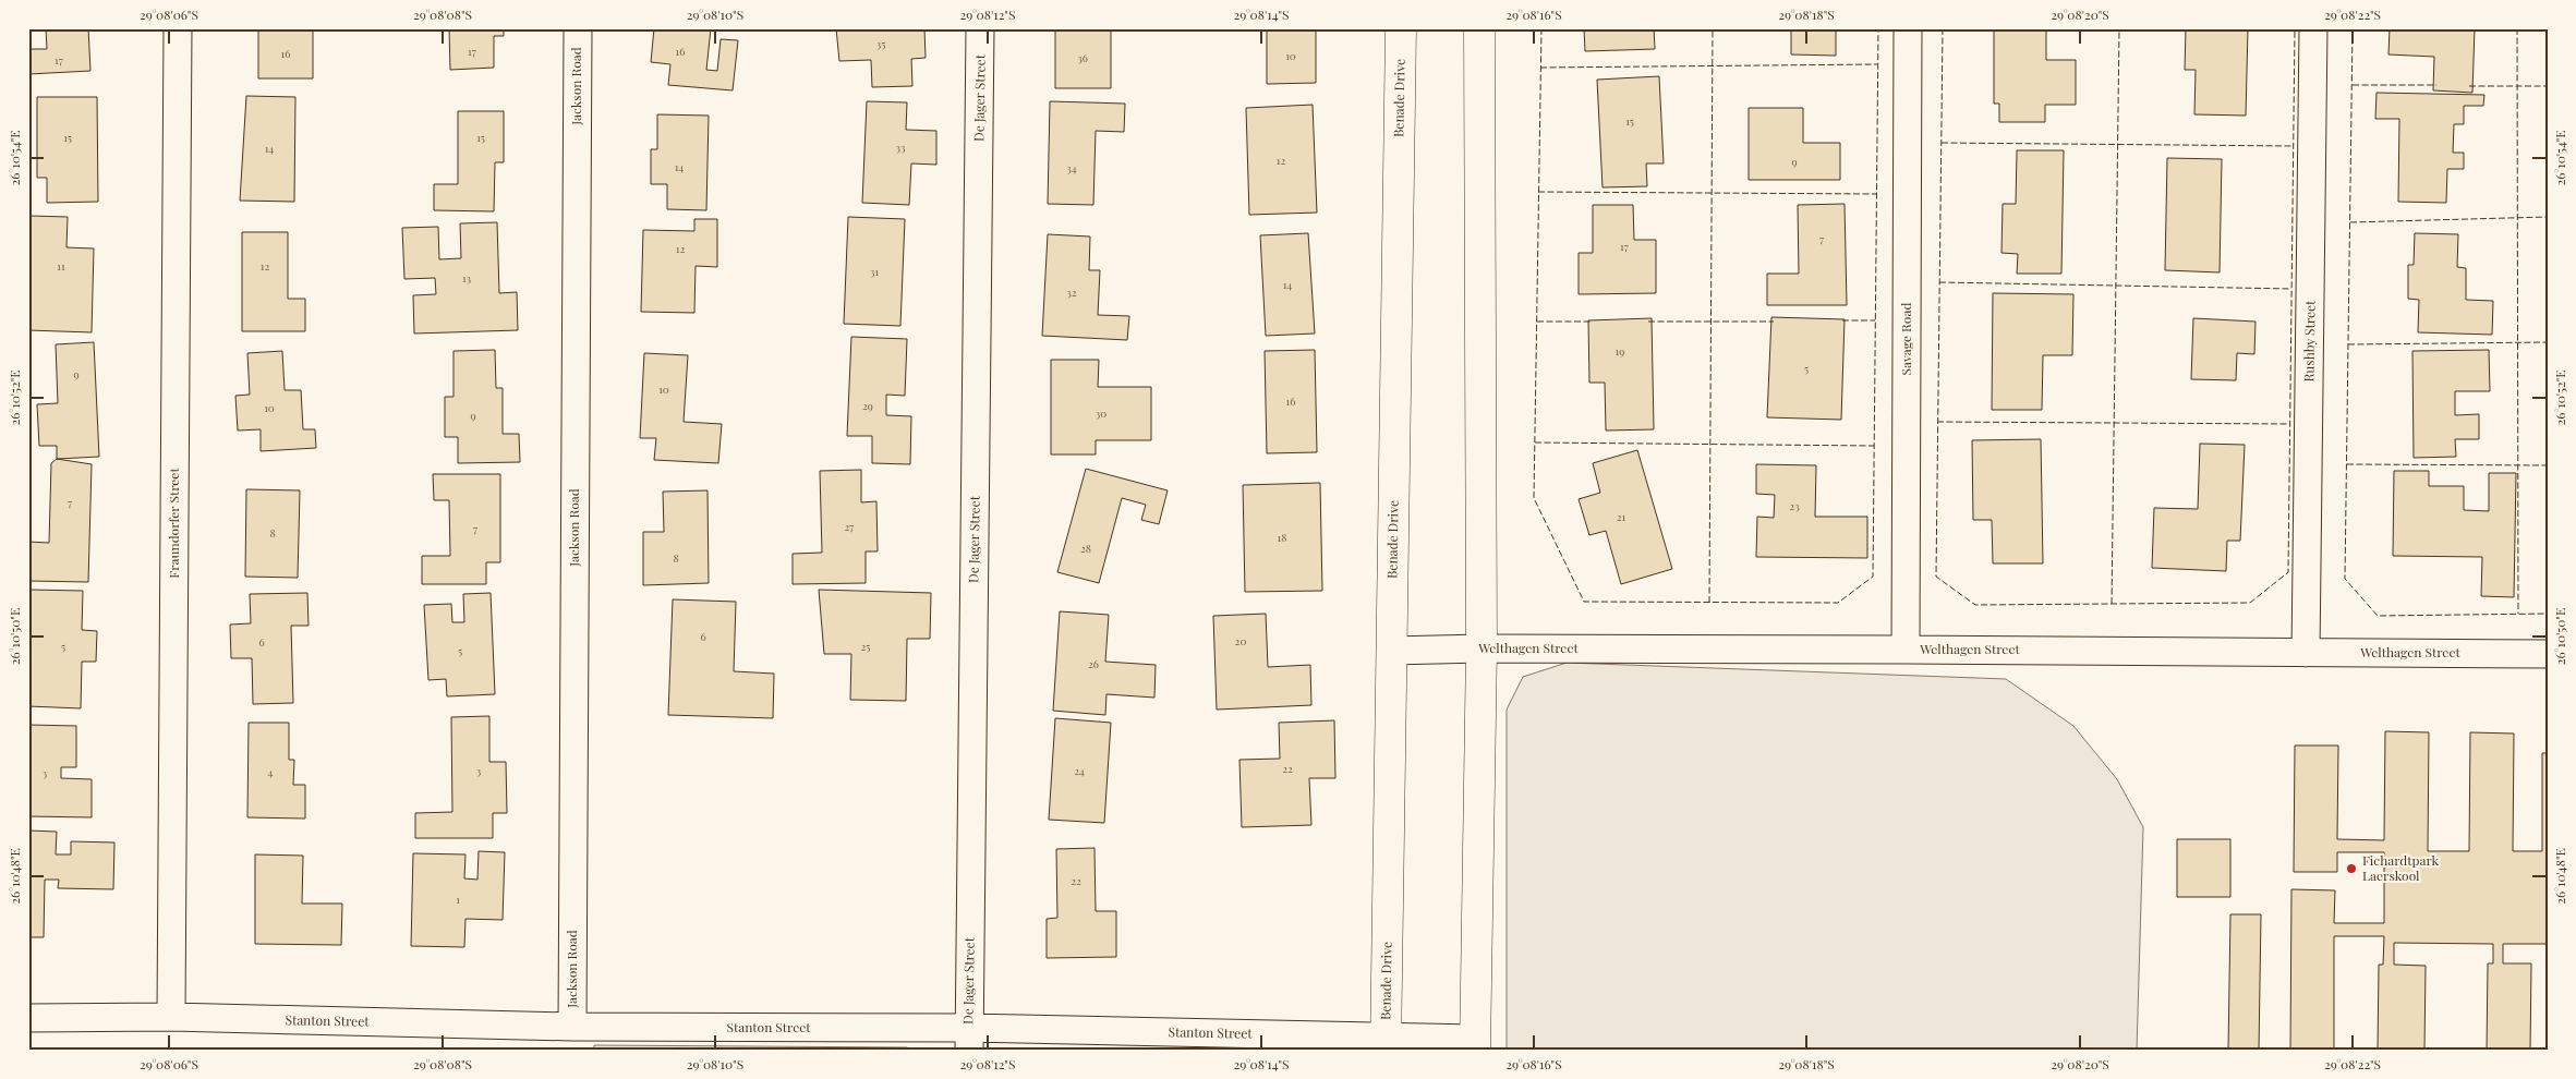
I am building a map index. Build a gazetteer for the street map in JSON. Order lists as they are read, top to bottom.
{
  "streets": {
    "street": [
      "Jackson Road",
      "De Jager Street",
      "Benade Drive",
      "Savage Road",
      "Rushby Street",
      "Fraundorfer Street",
      "Welthagen Street",
      "Stanton Street"
    ]
  },
  "crossings": [
    ["Jackson Road", "Stanton Street"],
    ["De Jager Street", "Stanton Street"],
    ["Benade Drive", "Welthagen Street"],
    ["Benade Drive", "Stanton Street"],
    ["Savage Road", "Welthagen Street"],
    ["Rushby Street", "Welthagen Street"],
    ["Fraundorfer Street", "Stanton Street"]
  ],
  "places": ["Fichardtpark Laerskool"],
  "house_numbers": [
    "35",
    "17",
    "16",
    "16",
    "10",
    "36",
    "17",
    "15",
    "15",
    "15",
    "33",
    "14",
    "12",
    "9",
    "14",
    "34",
    "7",
    "17",
    "12",
    "11",
    "12",
    "31",
    "13",
    "14",
    "32",
    "19",
    "5",
    "9",
    "10",
    "16",
    "29",
    "10",
    "30",
    "9",
    "7",
    "23",
    "21",
    "27",
    "7",
    "8",
    "18",
    "28",
    "8",
    "6",
    "20",
    "6",
    "5",
    "25",
    "5",
    "26",
    "22",
    "3",
    "24",
    "4",
    "3",
    "22",
    "1"
  ],
  "coordinates": [
    "29°08'06\"S",
    "29°08'08\"S",
    "29°08'10\"S",
    "29°08'12\"S",
    "29°08'14\"S",
    "29°08'16\"S",
    "29°08'18\"S",
    "29°08'20\"S",
    "29°08'22\"S",
    "26°10'54\"E",
    "26°10'52\"E",
    "26°10'50\"E",
    "26°10'48\"E"
  ]
}
